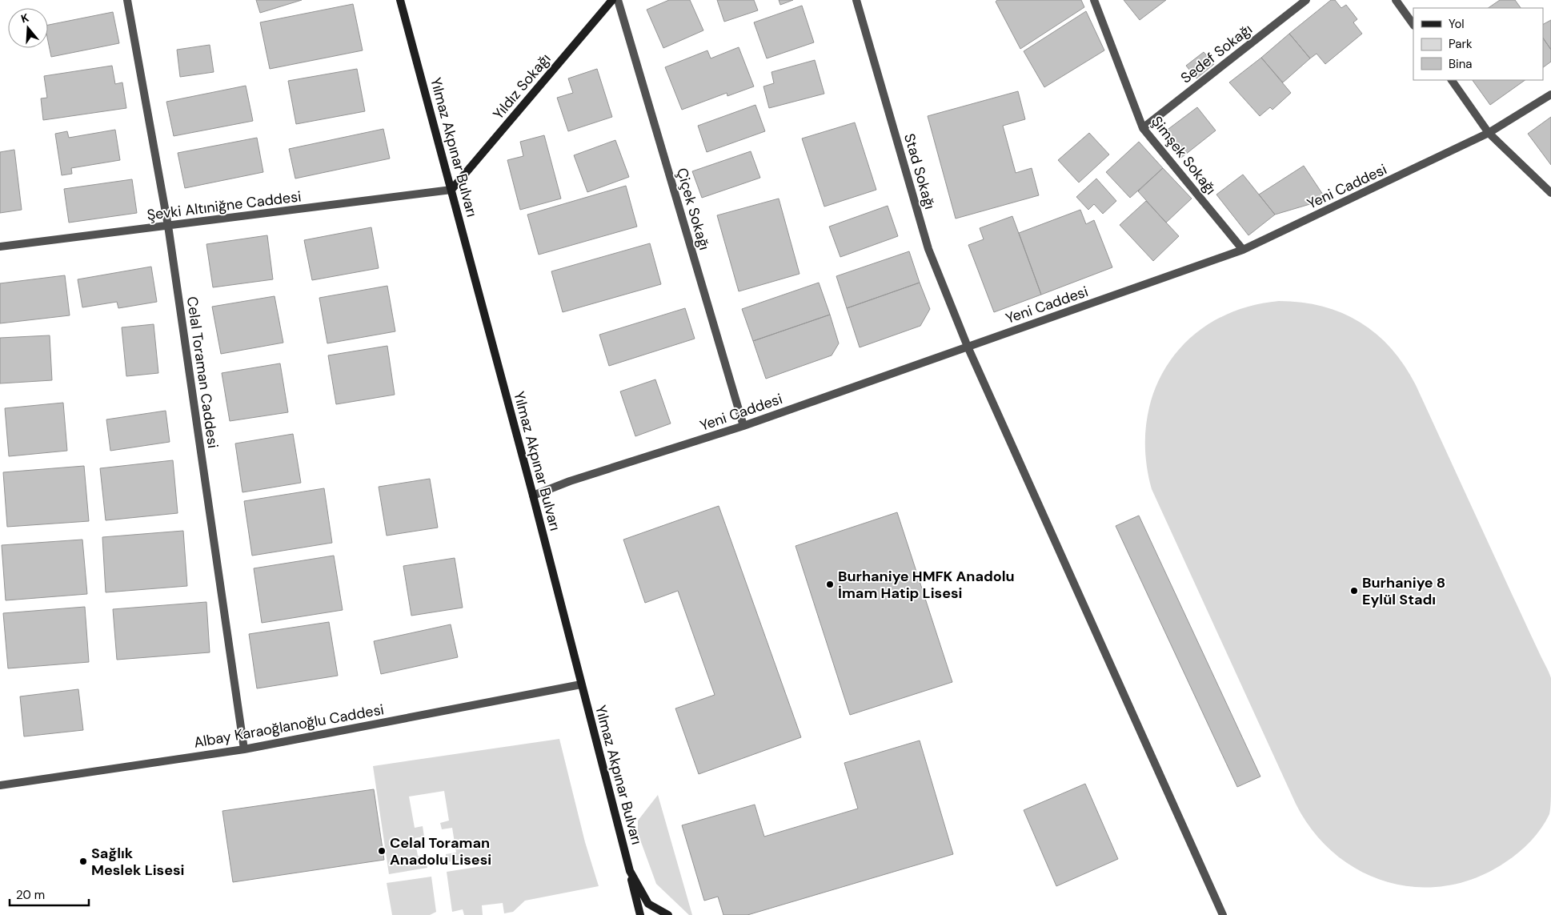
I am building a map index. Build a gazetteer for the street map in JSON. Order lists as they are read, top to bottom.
{
  "streets": {
    "main road": ["Yıldız Sokağı", "Yılmaz Akpınar Bulvarı"],
    "street": [
      "Sedef Sokağı",
      "Şimşek Sokağı",
      "Stad Sokağı",
      "Yeni Caddesi",
      "Şevki Altıniğne Caddesi",
      "Çiçek Sokağı",
      "Celal Toraman Caddesi",
      "Albay Karaoğlanoğlu Caddesi"
    ]
  },
  "crossings": [
    ["Sedef Sokağı", "Şimşek Sokağı"],
    ["Yıldız Sokağı", "Yılmaz Akpınar Bulvarı"],
    ["Yıldız Sokağı", "Şevki Altıniğne Caddesi"],
    ["Yılmaz Akpınar Bulvarı", "Yeni Caddesi"],
    ["Yılmaz Akpınar Bulvarı", "Şevki Altıniğne Caddesi"],
    ["Yılmaz Akpınar Bulvarı", "Albay Karaoğlanoğlu Caddesi"],
    ["Şimşek Sokağı", "Yeni Caddesi"],
    ["Stad Sokağı", "Yeni Caddesi"],
    ["Yeni Caddesi", "Çiçek Sokağı"],
    ["Şevki Altıniğne Caddesi", "Celal Toraman Caddesi"],
    ["Celal Toraman Caddesi", "Albay Karaoğlanoğlu Caddesi"]
  ],
  "places": [
    "Burhaniye HMFK Anadolu İmam Hatip Lisesi",
    "Burhaniye 8 Eylül Stadı",
    "Celal Toraman Anadolu Lisesi",
    "Sağlık Meslek Lisesi"
  ],
  "legend": ["Yol", "Park", "Bina"],
  "scale_bar": "20 m",
  "north": "top"
}
